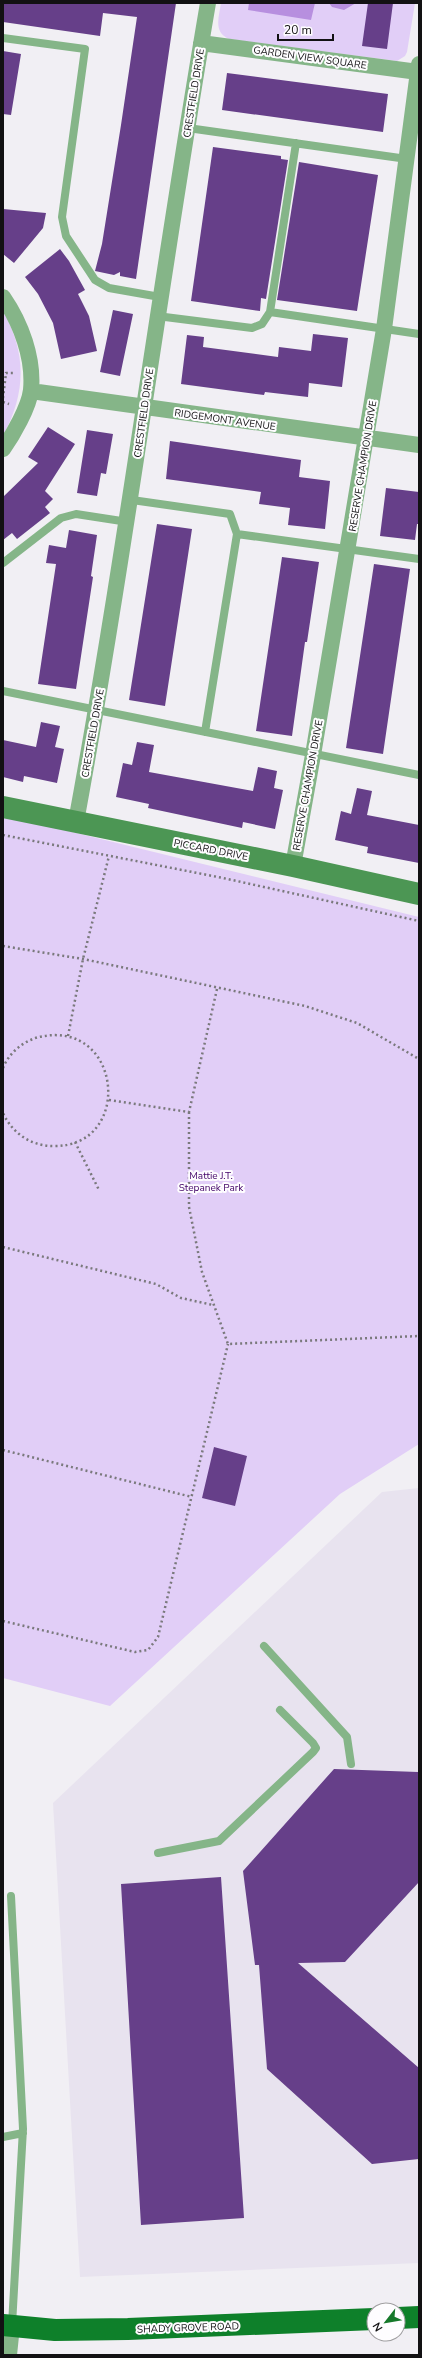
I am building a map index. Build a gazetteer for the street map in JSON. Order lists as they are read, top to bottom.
{
  "streets": {
    "main road": ["SHADY GROVE ROAD"],
    "street": [
      "GARDEN VIEW SQUARE",
      "CRESTFIELD DRIVE",
      "RIDGEMONT AVENUE",
      "RESERVE CHAMPION DRIVE",
      "PICCARD DRIVE"
    ]
  },
  "crossings": [
    ["GARDEN VIEW SQUARE", "CRESTFIELD DRIVE"],
    ["GARDEN VIEW SQUARE", "RESERVE CHAMPION DRIVE"],
    ["CRESTFIELD DRIVE", "RIDGEMONT AVENUE"],
    ["CRESTFIELD DRIVE", "PICCARD DRIVE"],
    ["RIDGEMONT AVENUE", "RESERVE CHAMPION DRIVE"],
    ["RESERVE CHAMPION DRIVE", "PICCARD DRIVE"]
  ],
  "parks": ["Mattie J.T. Stepanek Park"],
  "scale_bar": "20 m",
  "north": "bottom left"
}
